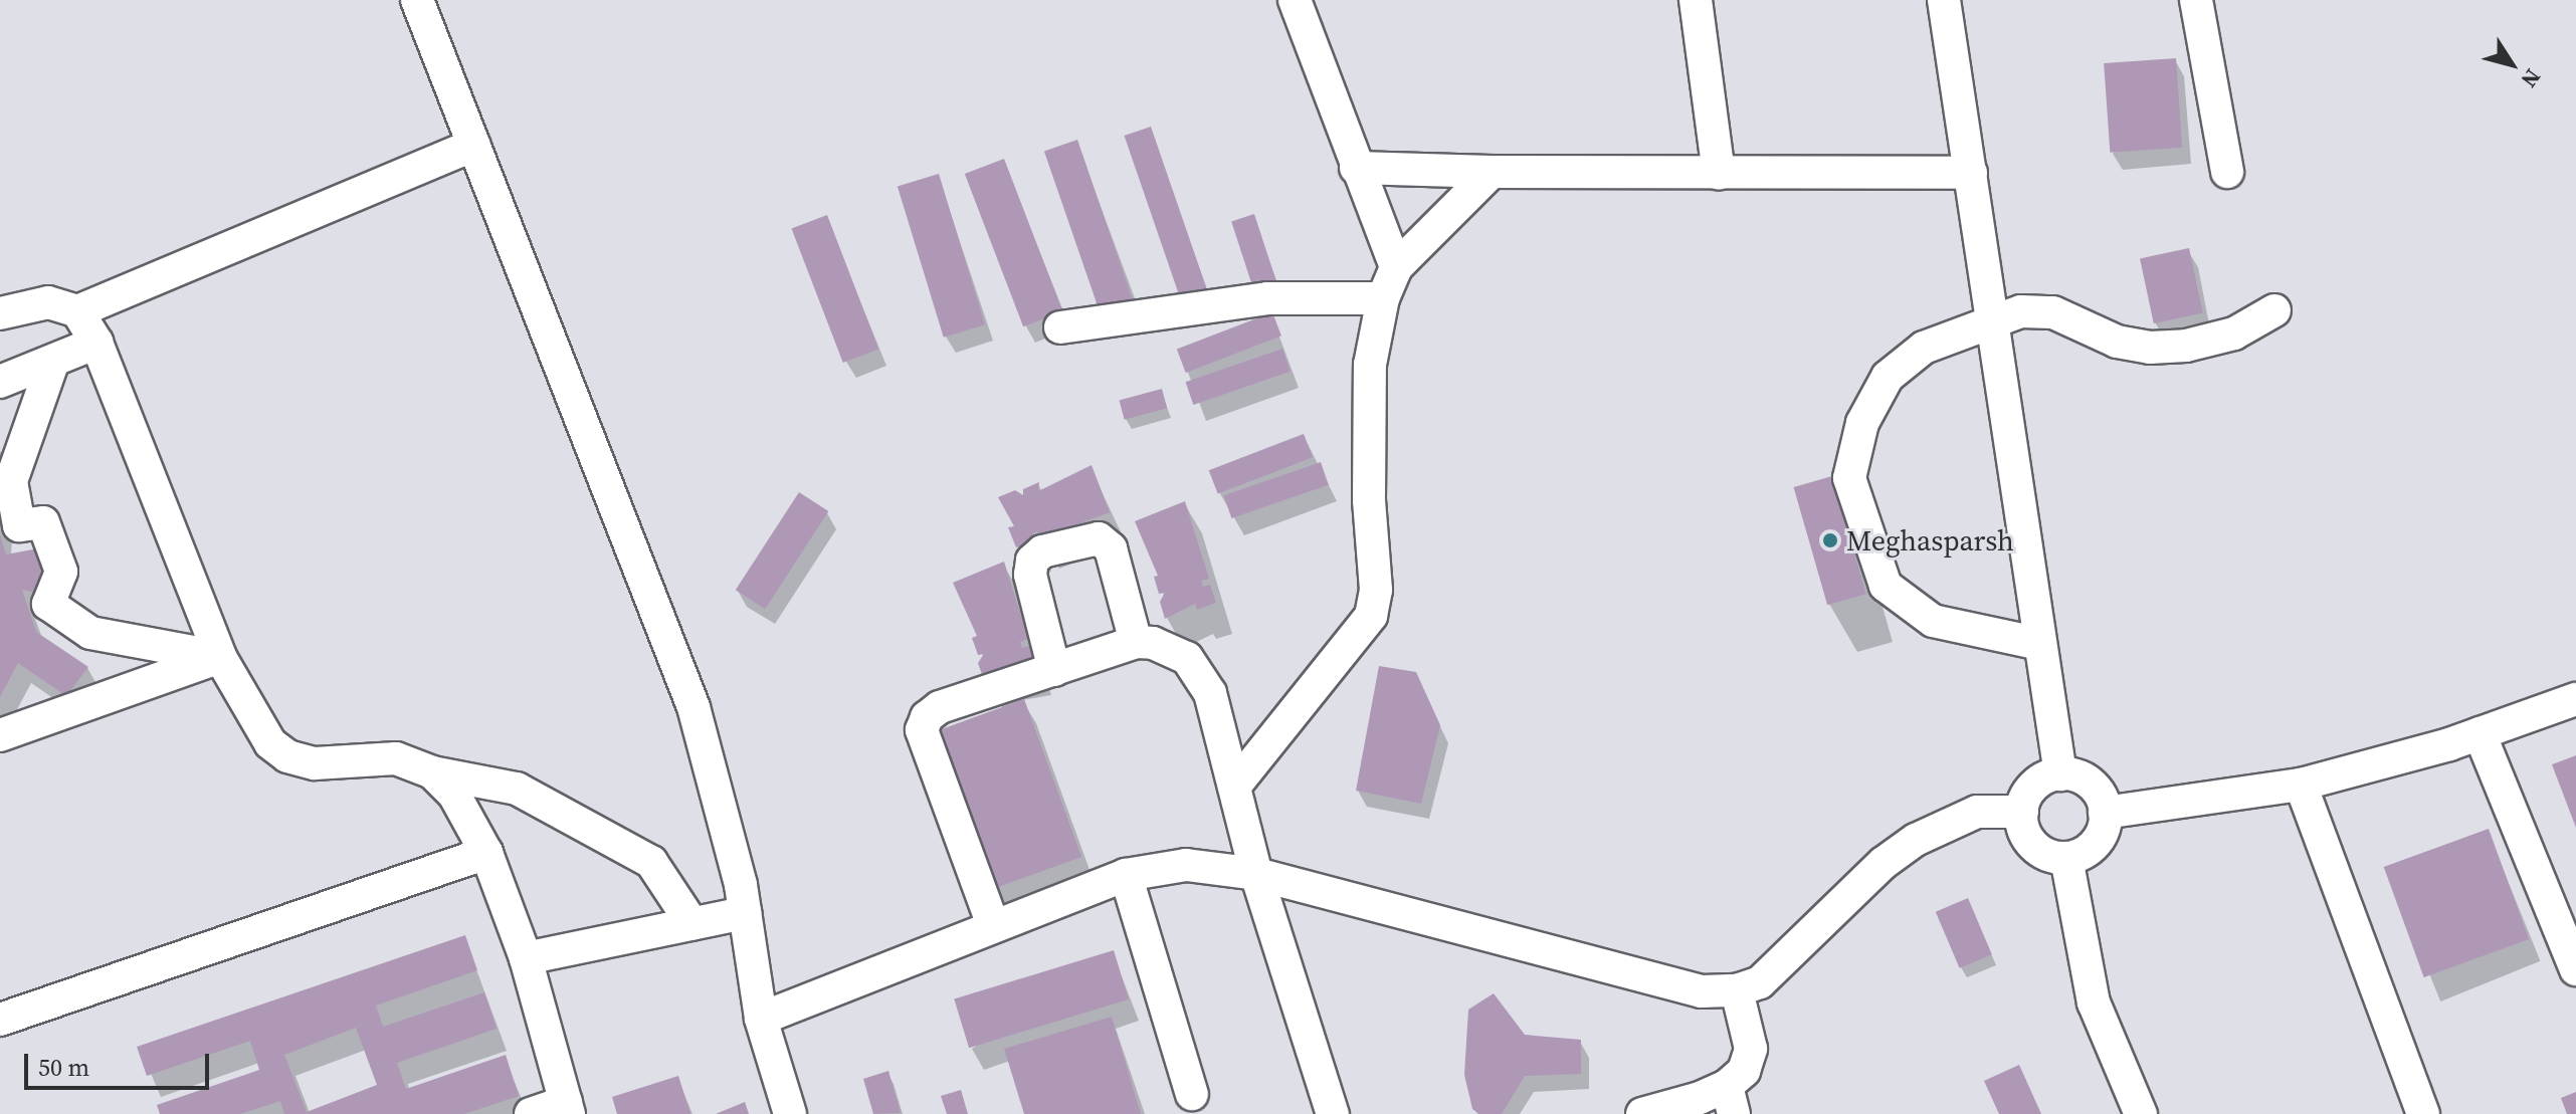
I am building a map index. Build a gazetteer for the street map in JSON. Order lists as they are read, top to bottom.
{
  "places": ["Meghasparsh"],
  "scale_bar": "50 m",
  "north": "bottom right"
}
